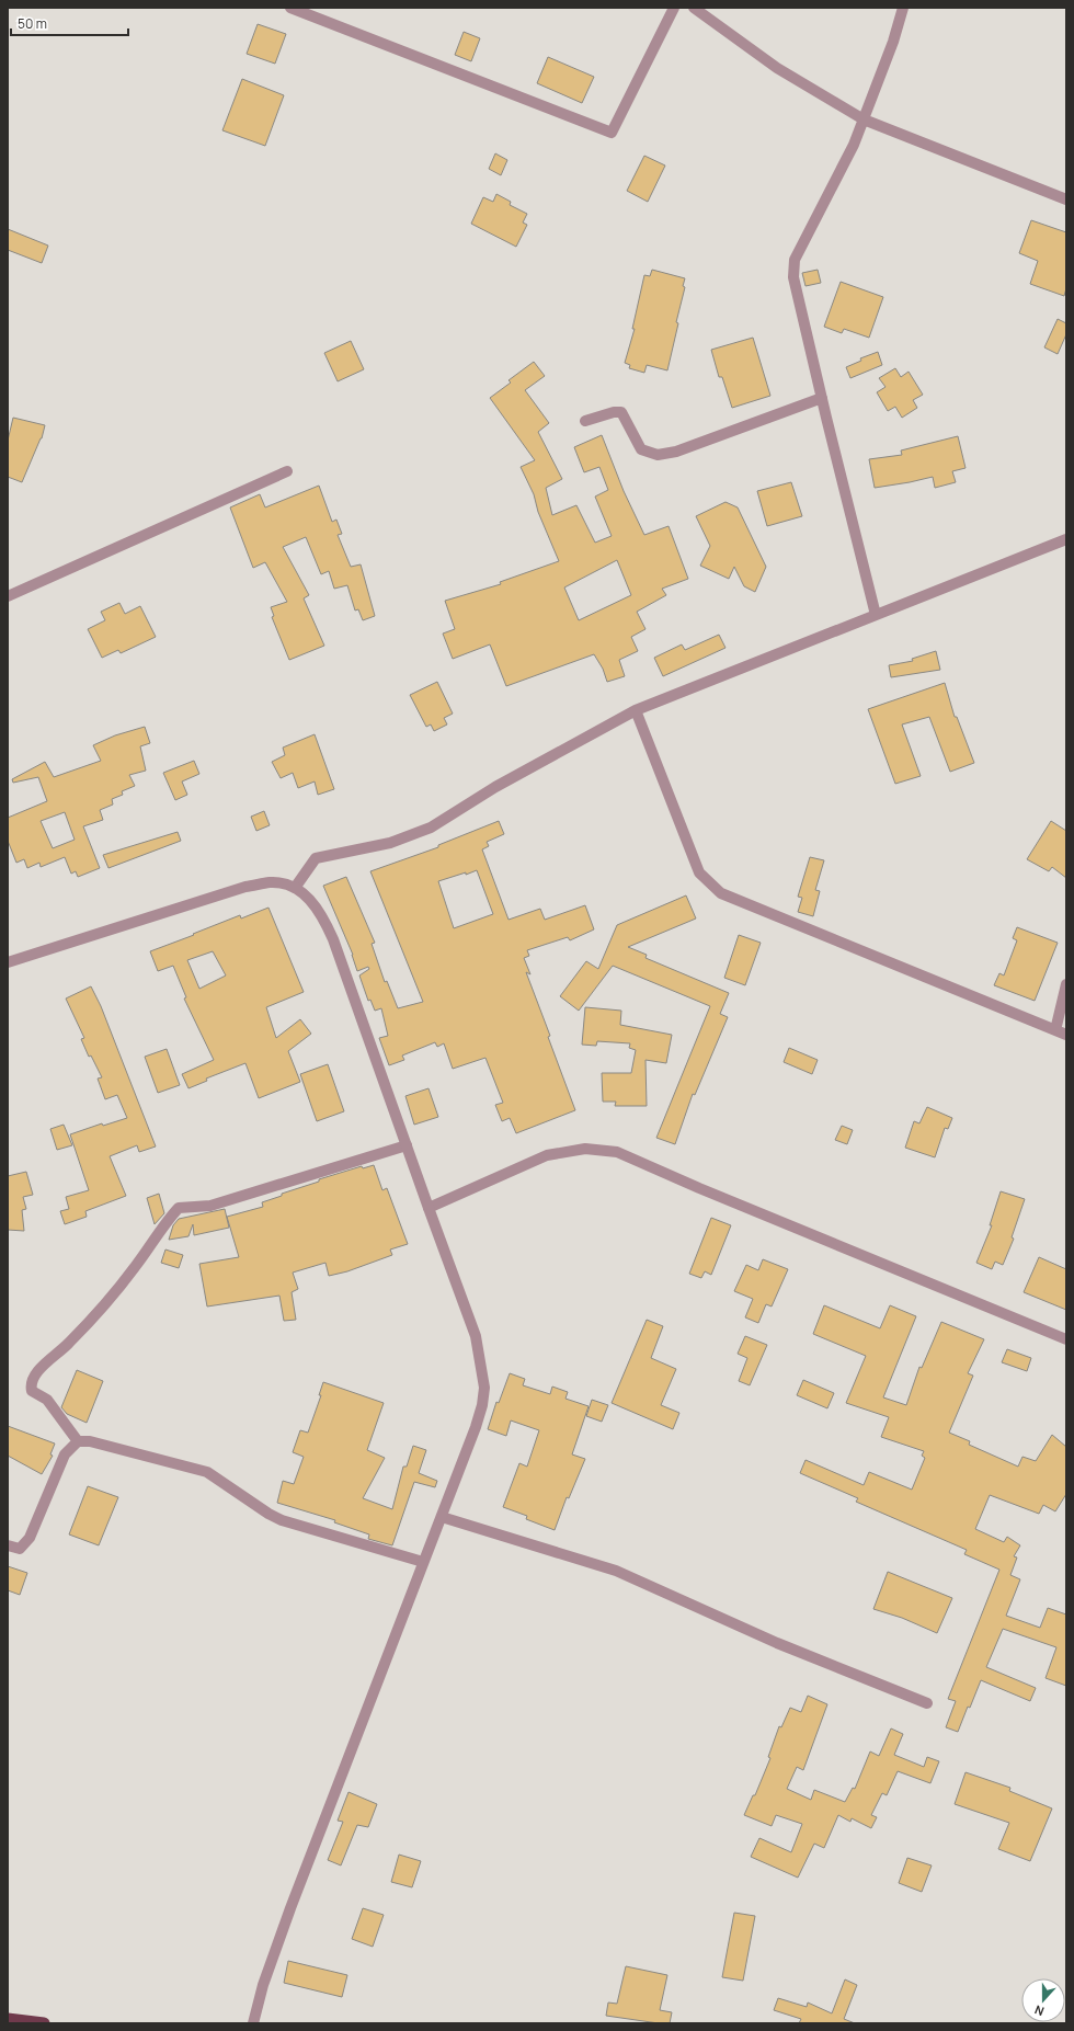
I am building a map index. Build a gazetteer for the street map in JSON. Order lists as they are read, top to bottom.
{
  "scale_bar": "50 m",
  "north": "bottom"
}
